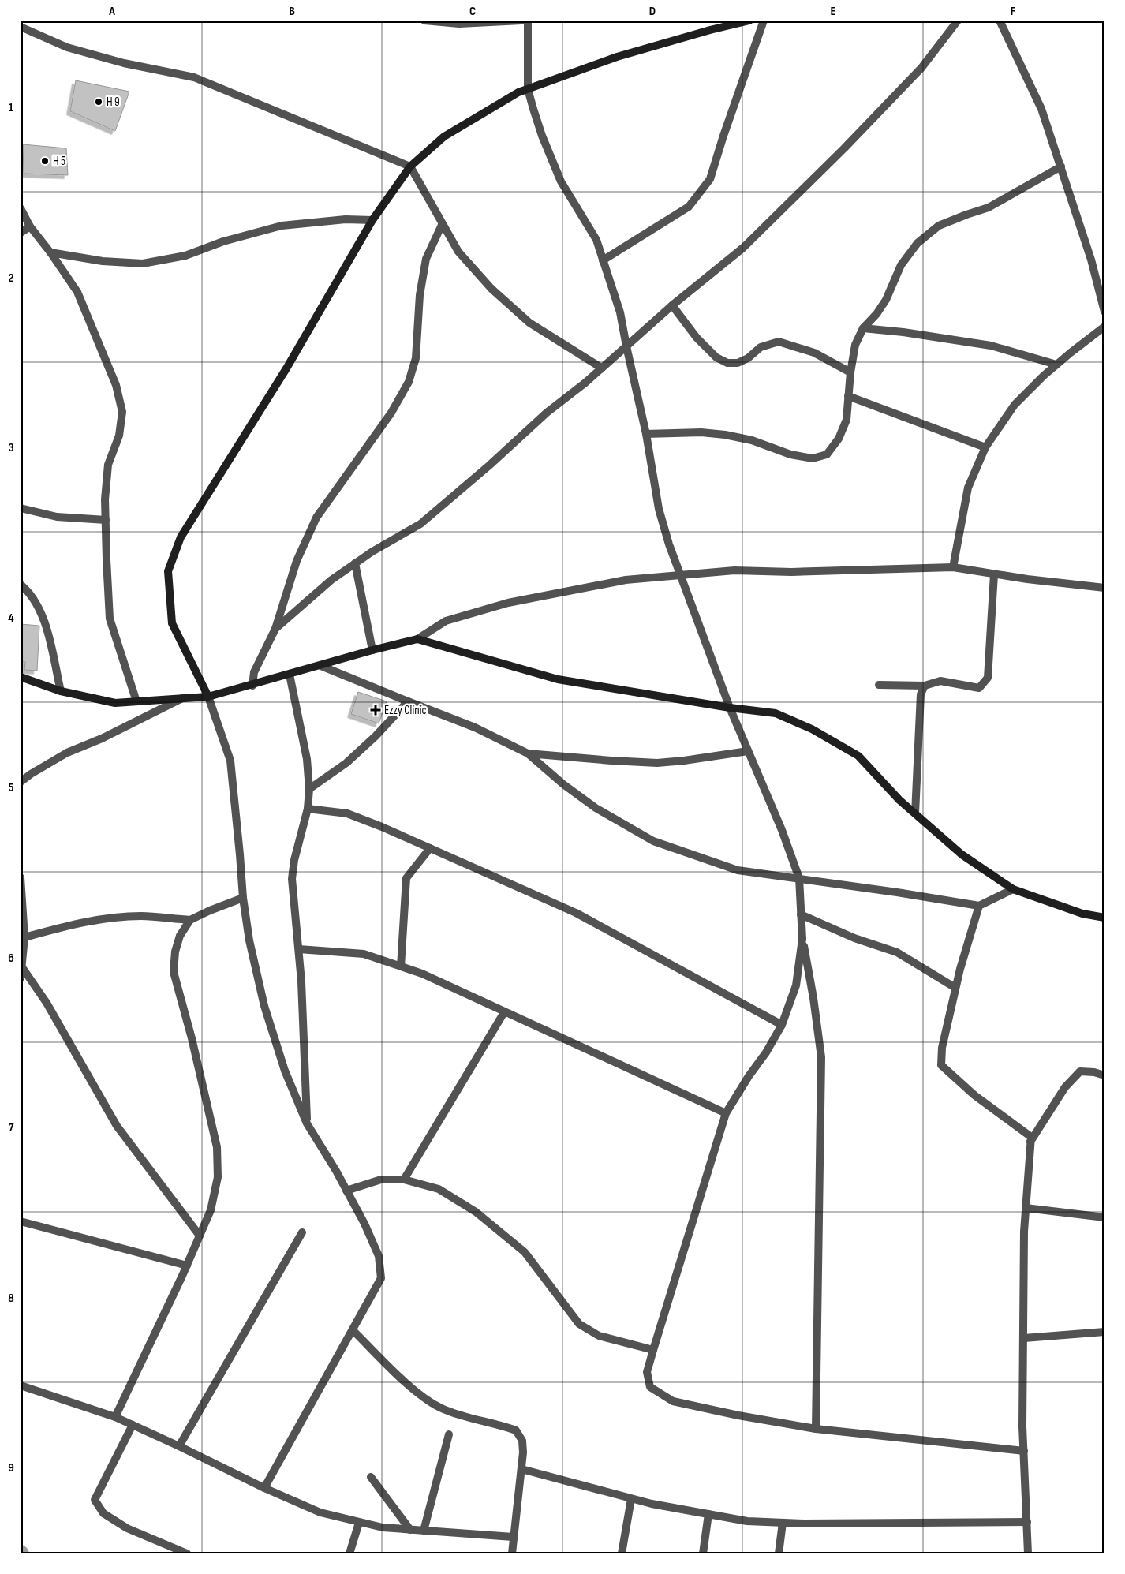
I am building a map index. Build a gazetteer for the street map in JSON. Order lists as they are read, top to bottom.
{
  "places": {
    "other": ["H 9", "H 5"],
    "health": ["Ezzy Clinic"]
  },
  "grid": {
    "columns": [
      "A",
      "B",
      "C",
      "D",
      "E",
      "F"
    ],
    "rows": [
      "1",
      "2",
      "3",
      "4",
      "5",
      "6",
      "7",
      "8",
      "9"
    ]
  }
}
